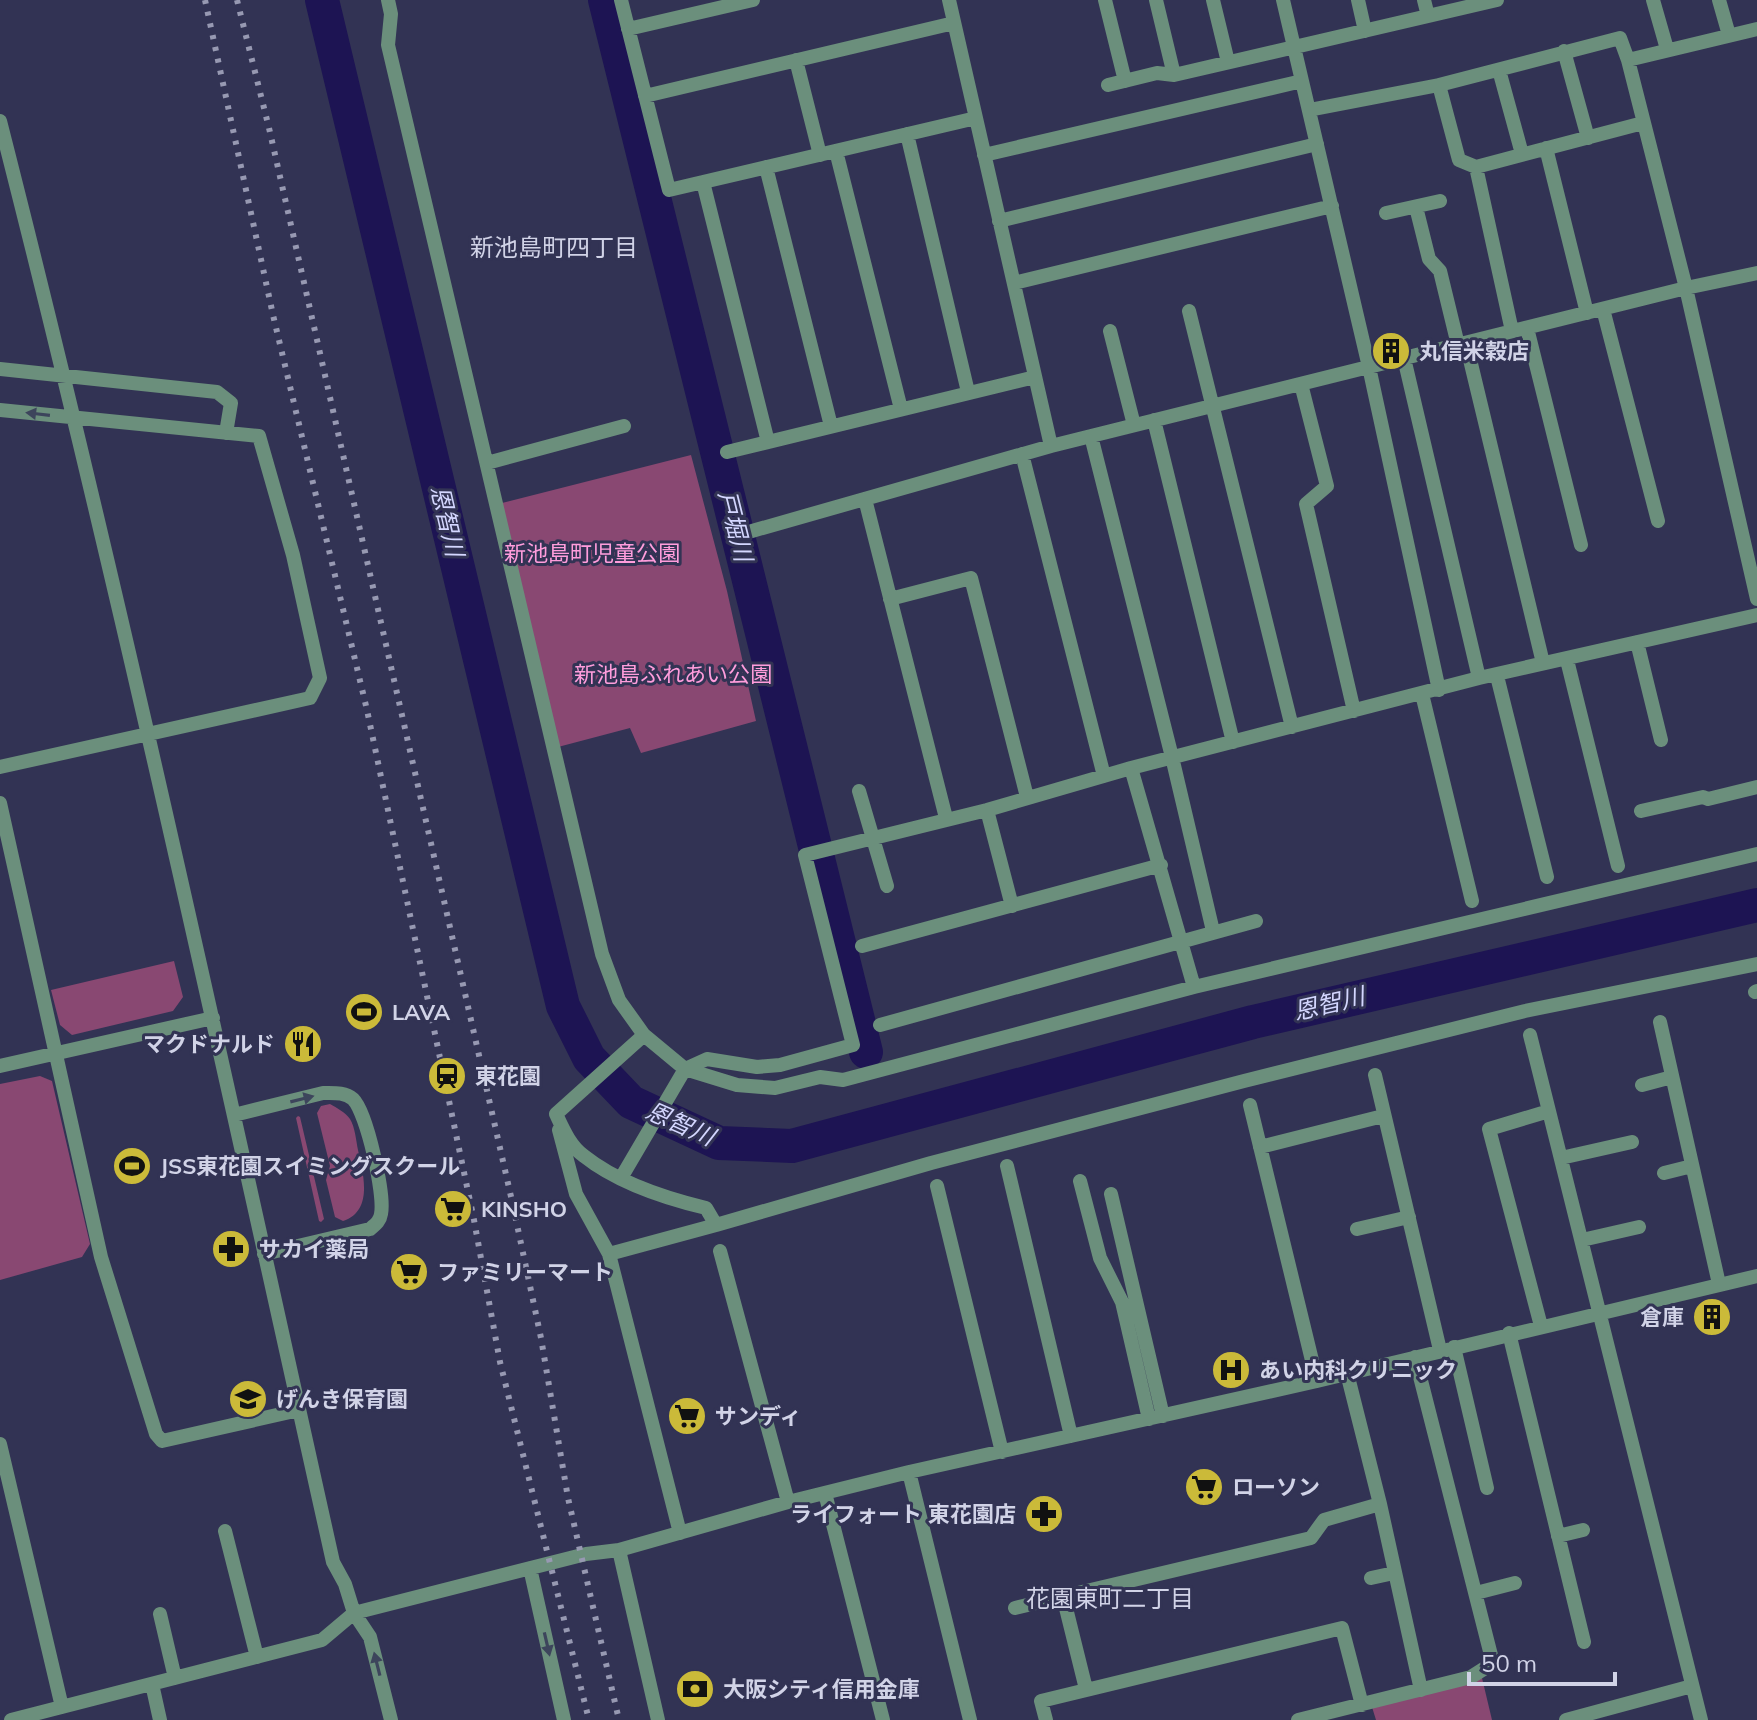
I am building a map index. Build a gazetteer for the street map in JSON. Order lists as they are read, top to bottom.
{
  "districts": ["新池島町四丁目", "花園東町二丁目"],
  "water": ["恩智川", "戸堀川"],
  "parks": ["新池島町児童公園", "新池島ふれあい公園"],
  "places": {
    "building": ["丸信米穀店", "倉庫"],
    "sports": ["LAVA", "JSS東花園スイミングスクール"],
    "restaurant": ["マクドナルド"],
    "station": ["東花園"],
    "supermarket": [
      "KINSHO",
      "ファミリーマート",
      "サンディ",
      "ローソン"
    ],
    "pharmacy": ["サカイ薬局", "ライフォート 東花園店"],
    "hospital": ["あい内科クリニック"],
    "school or university": ["げんき保育園"],
    "bank": ["大阪シティ信用金庫"]
  },
  "scale_bar": "50 m"
}
